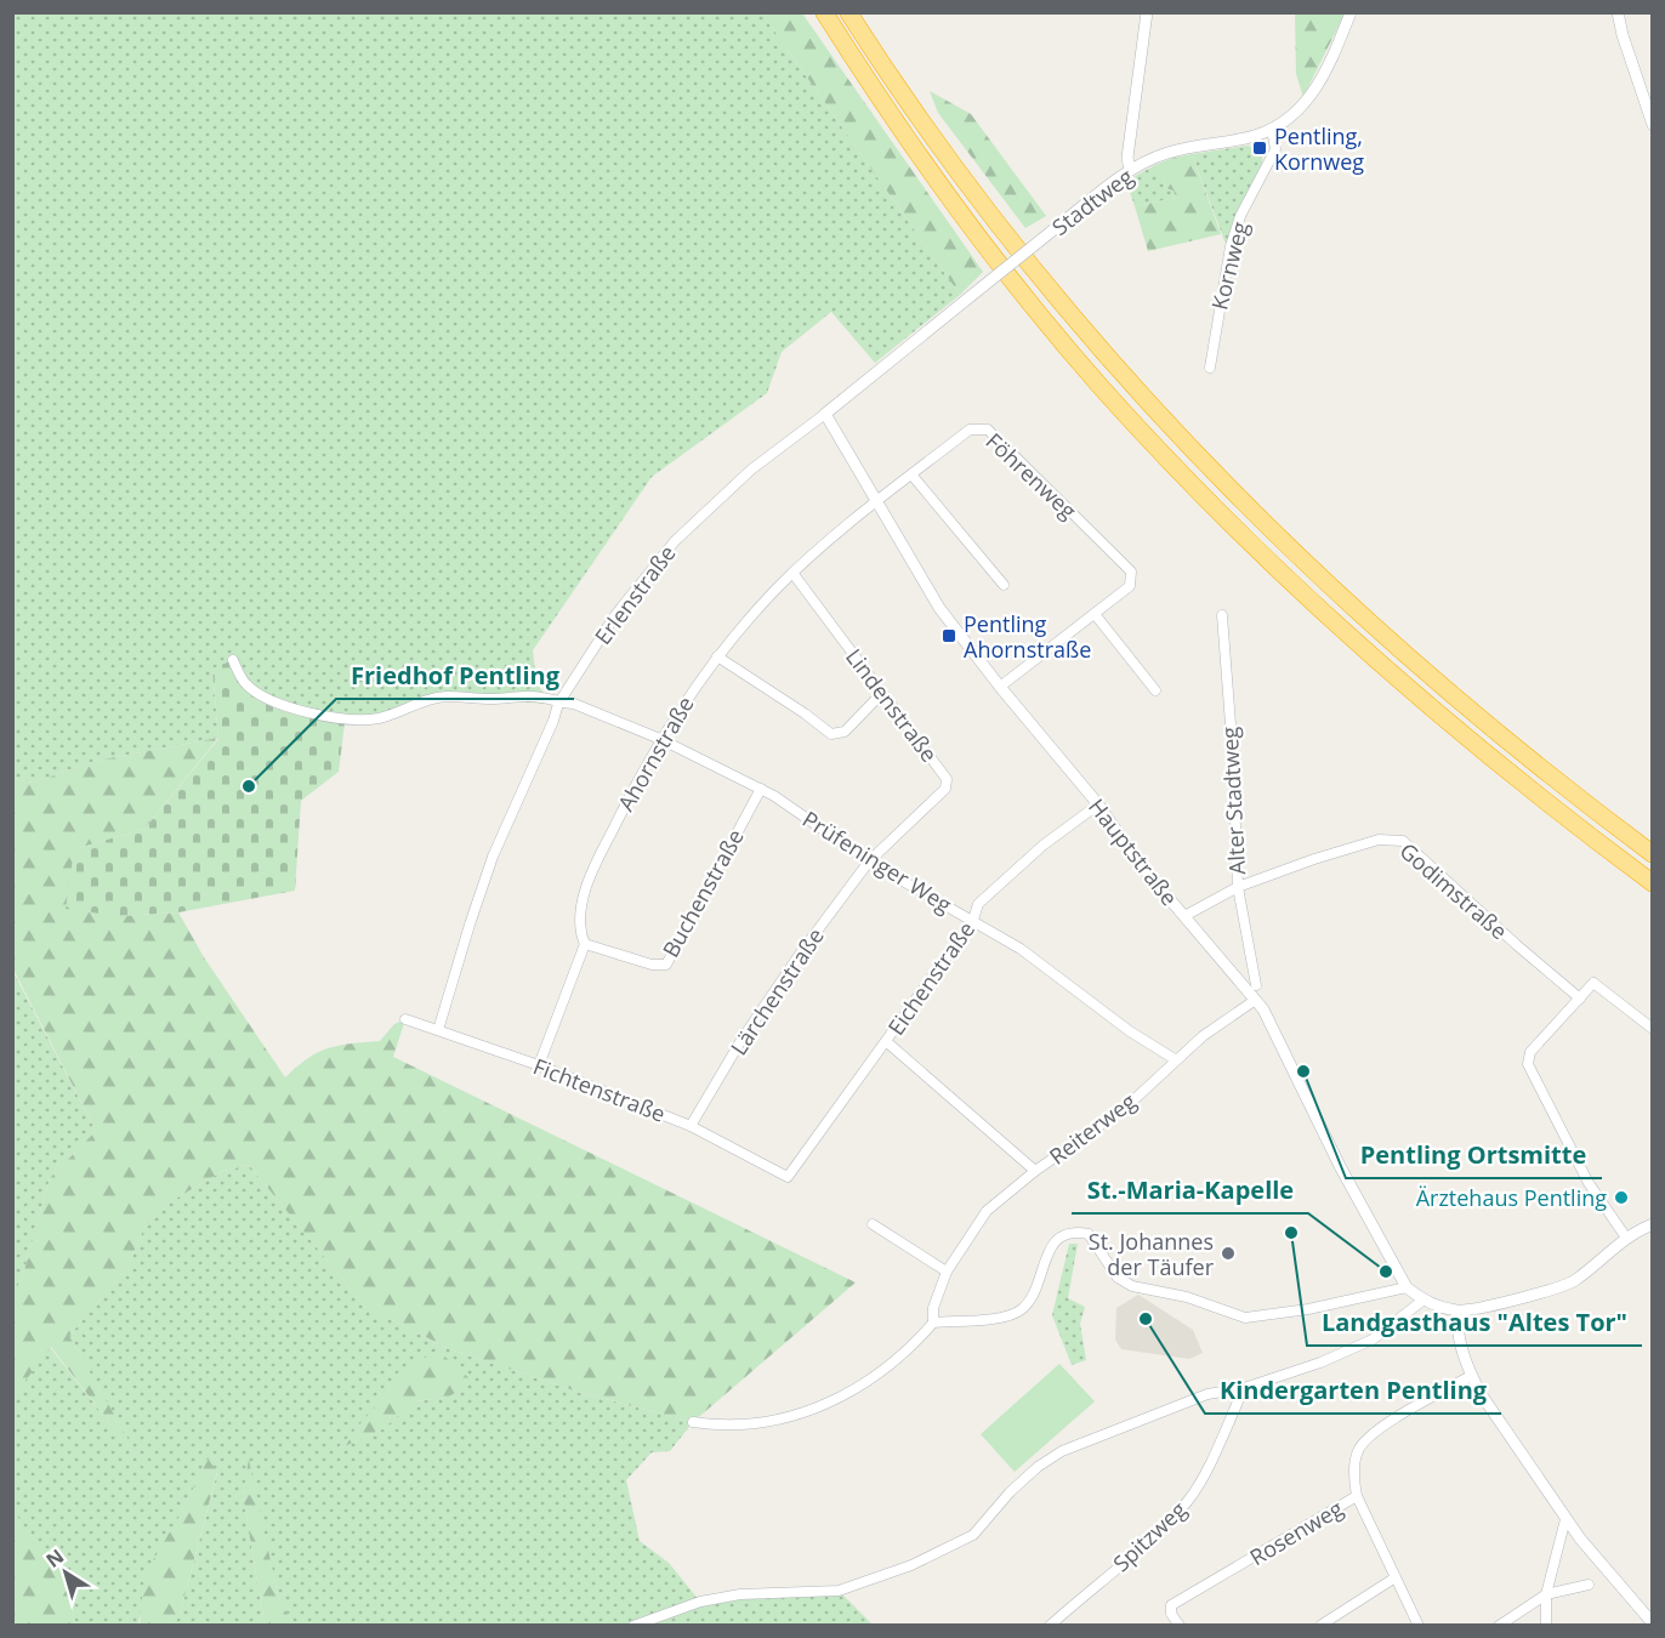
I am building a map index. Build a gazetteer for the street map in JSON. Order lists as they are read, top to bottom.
{
  "streets": {
    "street": [
      "Stadtweg",
      "Kornweg",
      "Föhrenweg",
      "Erlenstraße",
      "Lindenstraße",
      "Ahornstraße",
      "Alter Stadtweg",
      "Hauptstraße",
      "Prüfeninger Weg",
      "Godimstraße",
      "Buchenstraße",
      "Eichenstraße",
      "Lärchenstraße",
      "Fichtenstraße",
      "Reiterweg",
      "Rosenweg",
      "Spitzweg"
    ]
  },
  "crossings": [
    ["Stadtweg", "Kornweg"],
    ["Stadtweg", "Erlenstraße"],
    ["Stadtweg", "Hauptstraße"],
    ["Föhrenweg", "Ahornstraße"],
    ["Föhrenweg", "Hauptstraße"],
    ["Erlenstraße", "Hauptstraße"],
    ["Erlenstraße", "Prüfeninger Weg"],
    ["Erlenstraße", "Fichtenstraße"],
    ["Lindenstraße", "Ahornstraße"],
    ["Lindenstraße", "Prüfeninger Weg"],
    ["Lindenstraße", "Lärchenstraße"],
    ["Ahornstraße", "Hauptstraße"],
    ["Ahornstraße", "Prüfeninger Weg"],
    ["Ahornstraße", "Buchenstraße"],
    ["Ahornstraße", "Fichtenstraße"],
    ["Alter Stadtweg", "Godimstraße"],
    ["Hauptstraße", "Godimstraße"],
    ["Hauptstraße", "Eichenstraße"],
    ["Hauptstraße", "Reiterweg"],
    ["Prüfeninger Weg", "Buchenstraße"],
    ["Prüfeninger Weg", "Eichenstraße"],
    ["Prüfeninger Weg", "Lärchenstraße"],
    ["Prüfeninger Weg", "Reiterweg"],
    ["Eichenstraße", "Fichtenstraße"],
    ["Lärchenstraße", "Fichtenstraße"]
  ],
  "places": {
    "transit": ["Pentling, Kornweg", "Pentling Ahornstraße"],
    "other": [
      "Friedhof Pentling",
      "Pentling Ortsmitte",
      "Ärztehaus Pentling",
      "Landgasthaus \"Altes Tor\"",
      "St. Johannes der Täufer",
      "St.-Maria-Kapelle",
      "Kindergarten Pentling"
    ]
  },
  "north": "top left"
}
